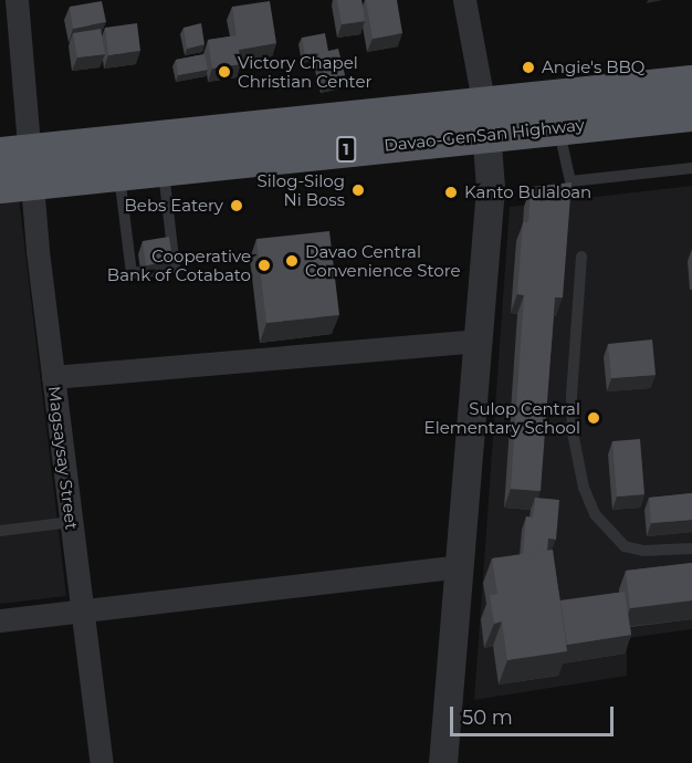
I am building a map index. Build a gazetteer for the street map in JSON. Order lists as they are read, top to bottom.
{
  "streets": {
    "highway": ["Davao-GenSan Highway", "1"],
    "street": ["Magsaysay Street"]
  },
  "crossings": [
    ["Davao-GenSan Highway", "Magsaysay Street"]
  ],
  "places": [
    "Angie's BBQ",
    "Victory Chapel Christian Center",
    "Silog-Silog Ni Boss",
    "Kanto Bulaloan",
    "Bebs Eatery",
    "Davao Central Convenience Store",
    "Cooperative Bank of Cotabato",
    "Sulop Central Elementary School"
  ],
  "scale_bar": "50 m"
}
